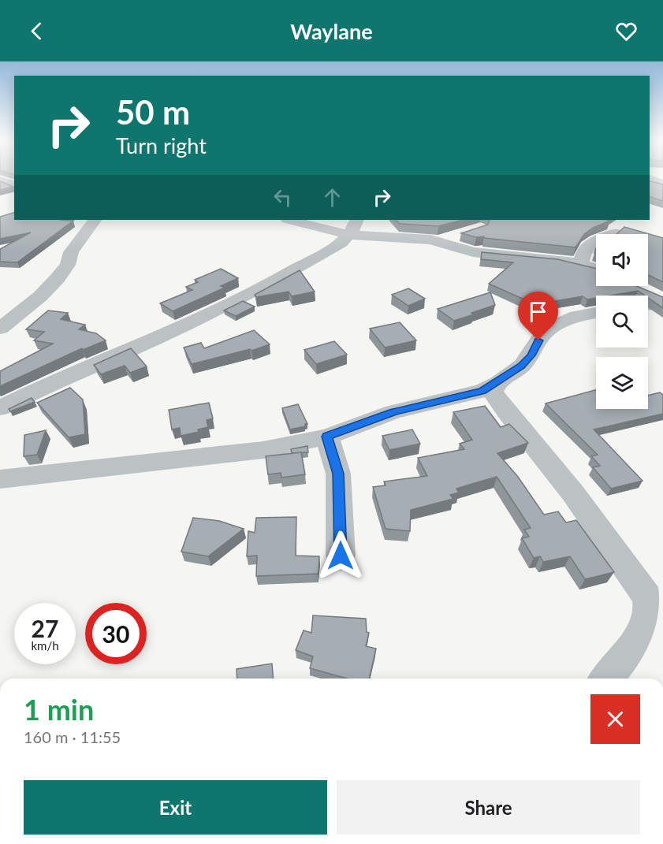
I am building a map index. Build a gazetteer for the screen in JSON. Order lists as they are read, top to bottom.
{
  "page": {
    "header": "Waylane",
    "turn": ["50 m", "Turn right"],
    "speed": "27 km/h",
    "limit": "30",
    "heading": ["1 min", "160 m · 11:55"],
    "buttons": ["Exit", "Share"]
  }
}
